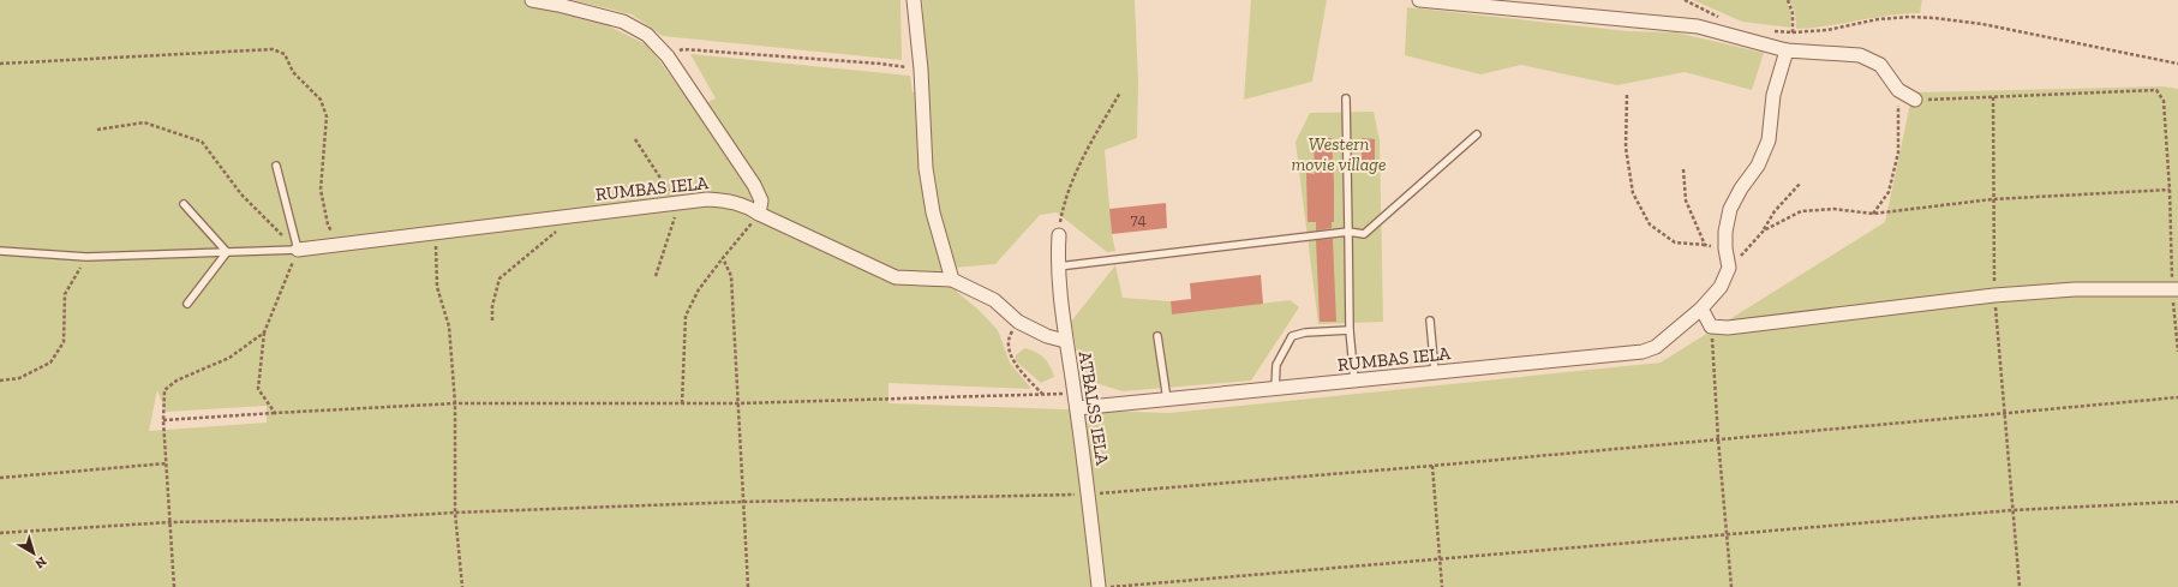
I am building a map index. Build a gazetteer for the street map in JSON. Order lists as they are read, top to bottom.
{
  "streets": {
    "street": ["RUMBAS IELA", "ATBALSS IELA"]
  },
  "crossings": [
    ["RUMBAS IELA", "ATBALSS IELA"]
  ],
  "parks": ["Western movie village"],
  "house_numbers": ["74"],
  "north": "bottom right"
}
